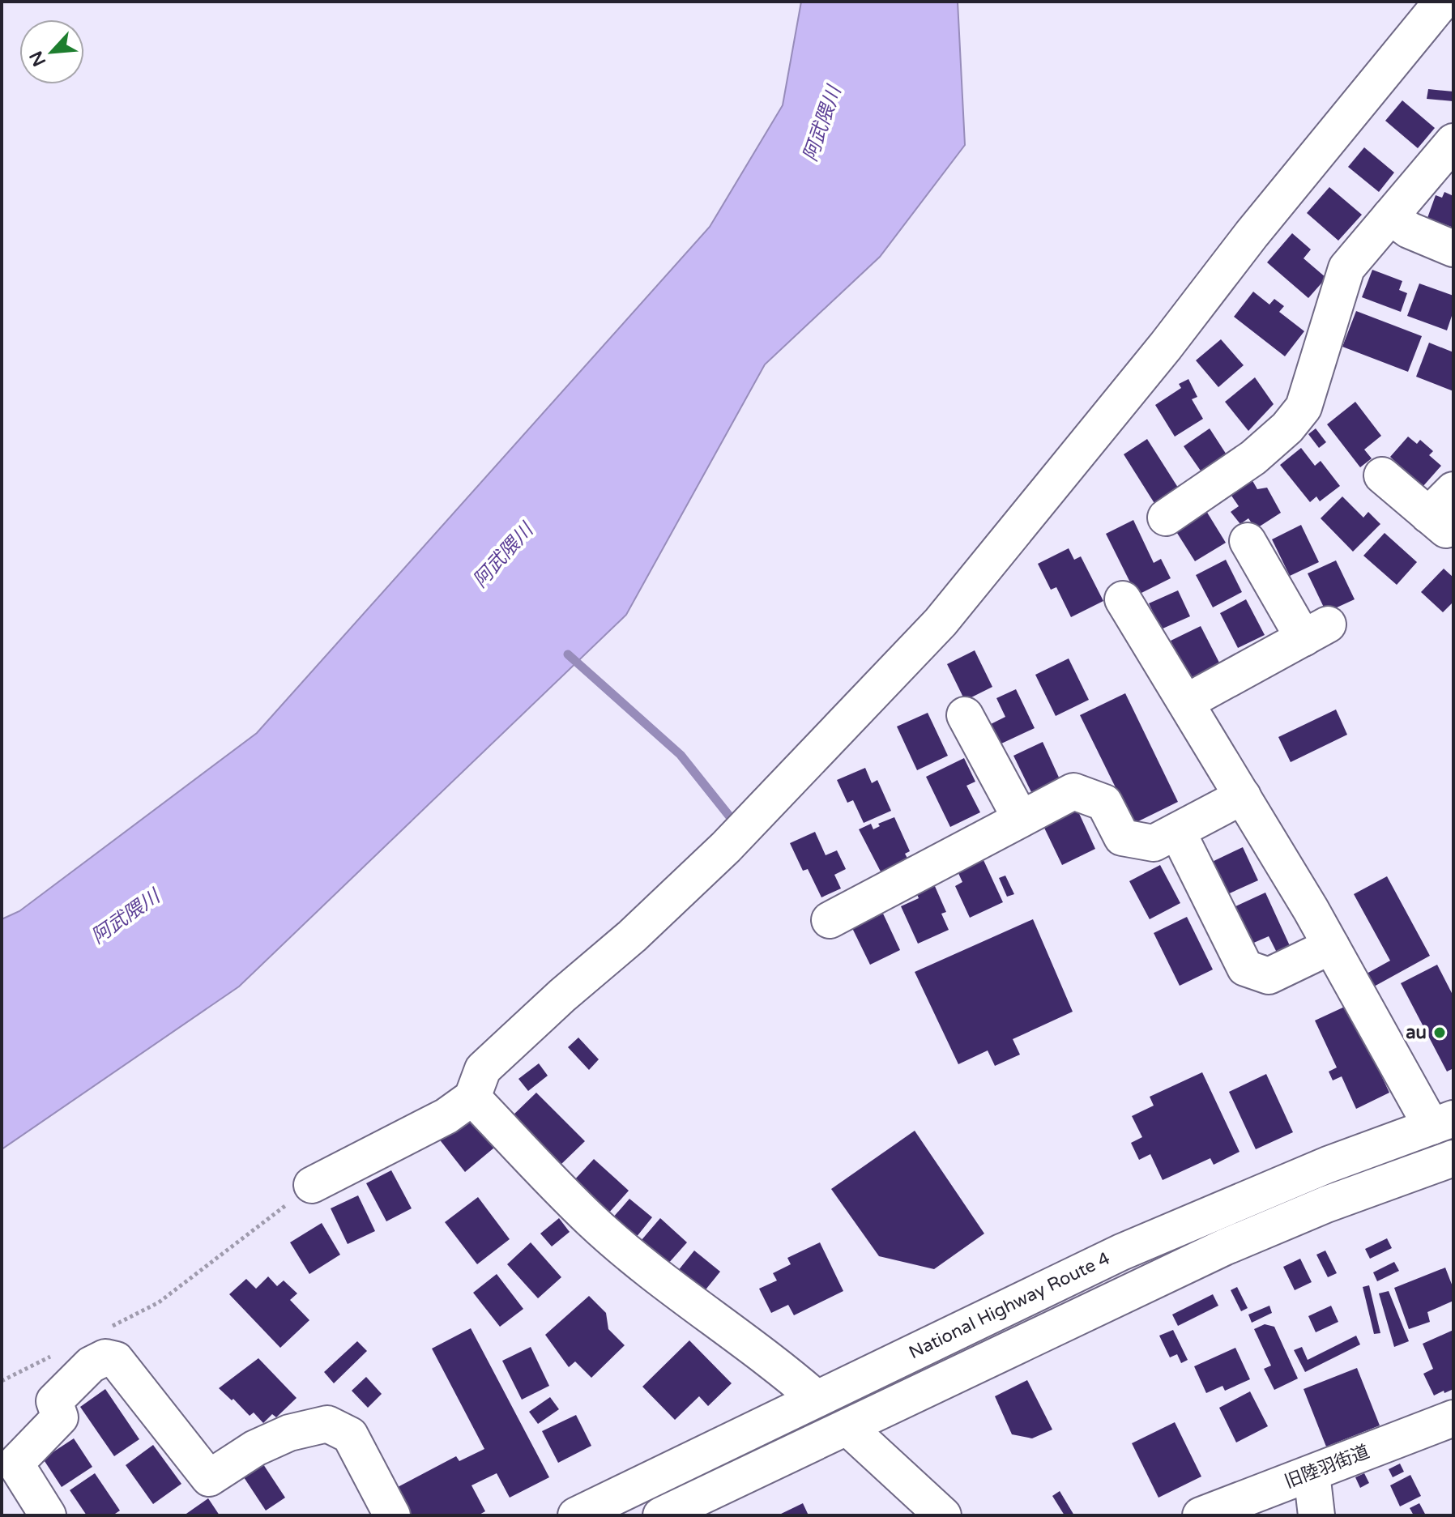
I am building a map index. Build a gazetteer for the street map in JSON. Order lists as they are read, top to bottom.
{
  "streets": {
    "main road": ["National Highway Route 4", "旧陸羽街道"]
  },
  "water": ["阿武隈川"],
  "places": ["au"],
  "north": "bottom left"
}
